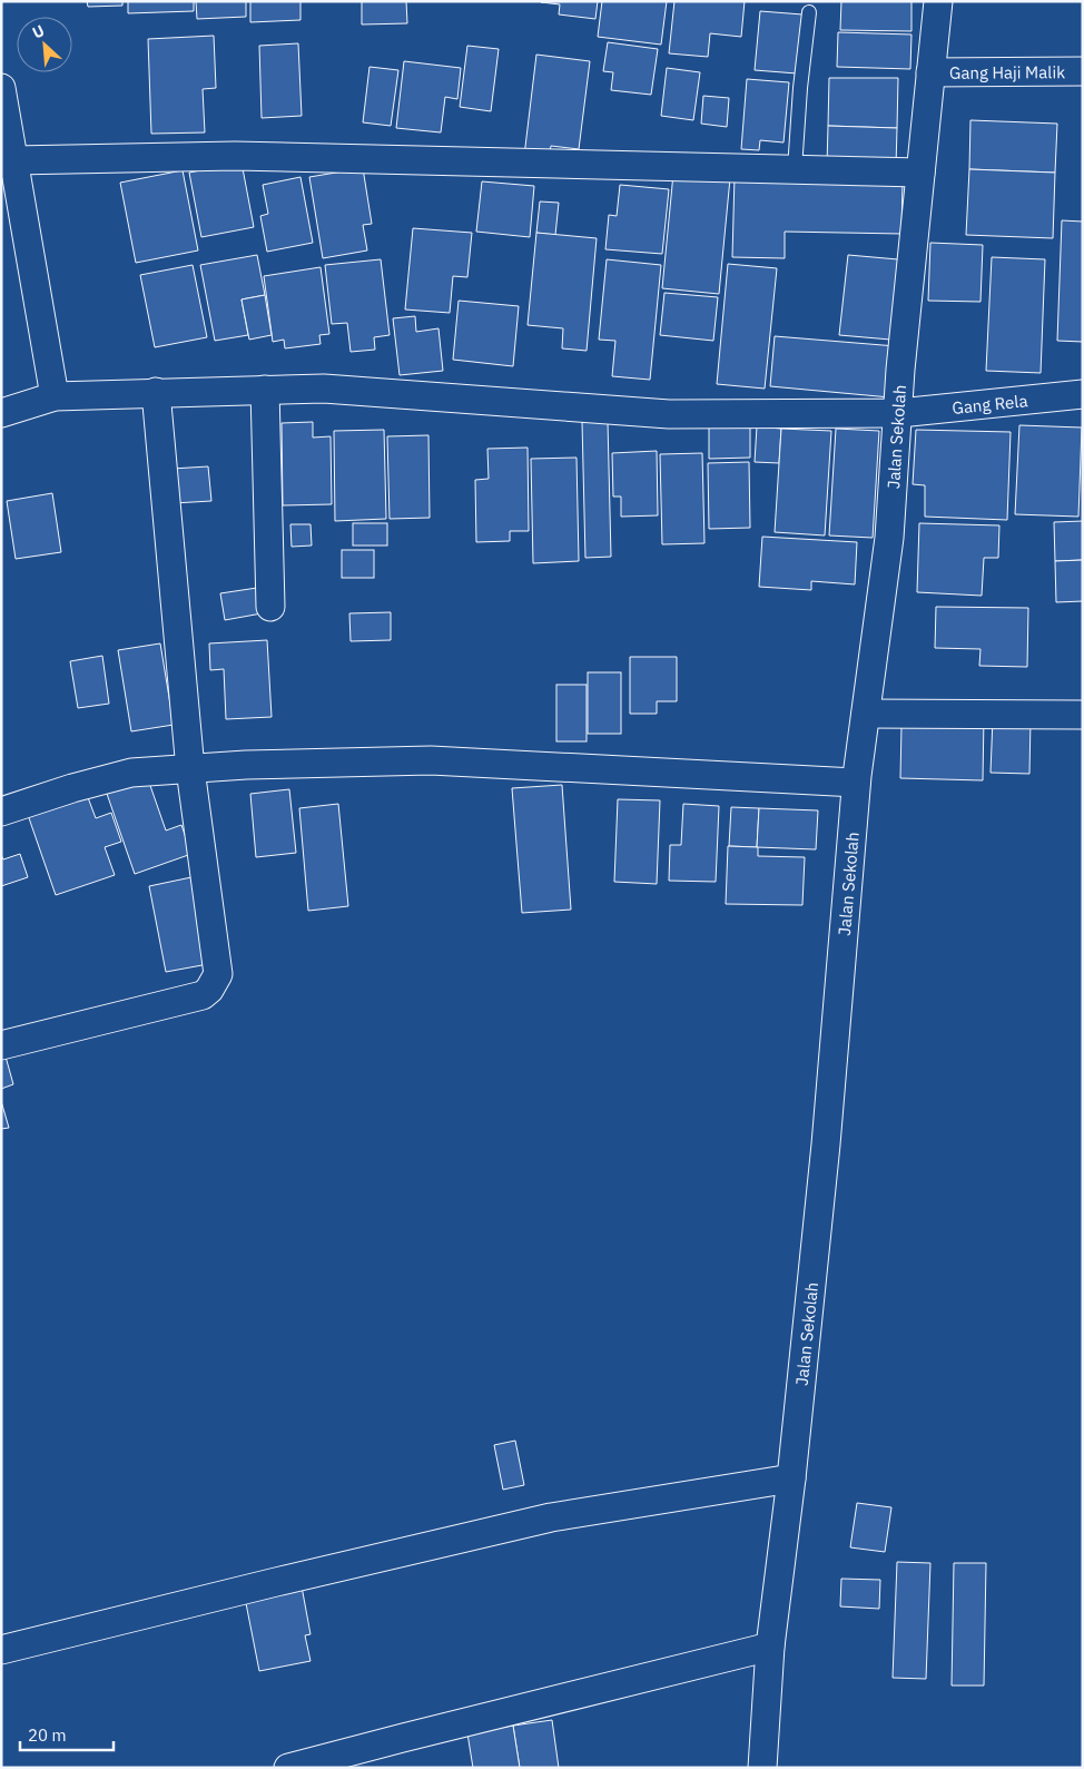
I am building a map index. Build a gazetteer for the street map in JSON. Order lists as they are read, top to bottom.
{
  "streets": {
    "street": ["Gang Haji Malik", "Gang Rela", "Jalan Sekolah"]
  },
  "crossings": [
    ["Gang Haji Malik", "Jalan Sekolah"],
    ["Gang Rela", "Jalan Sekolah"]
  ],
  "scale_bar": "20 m",
  "north": "top left"
}
